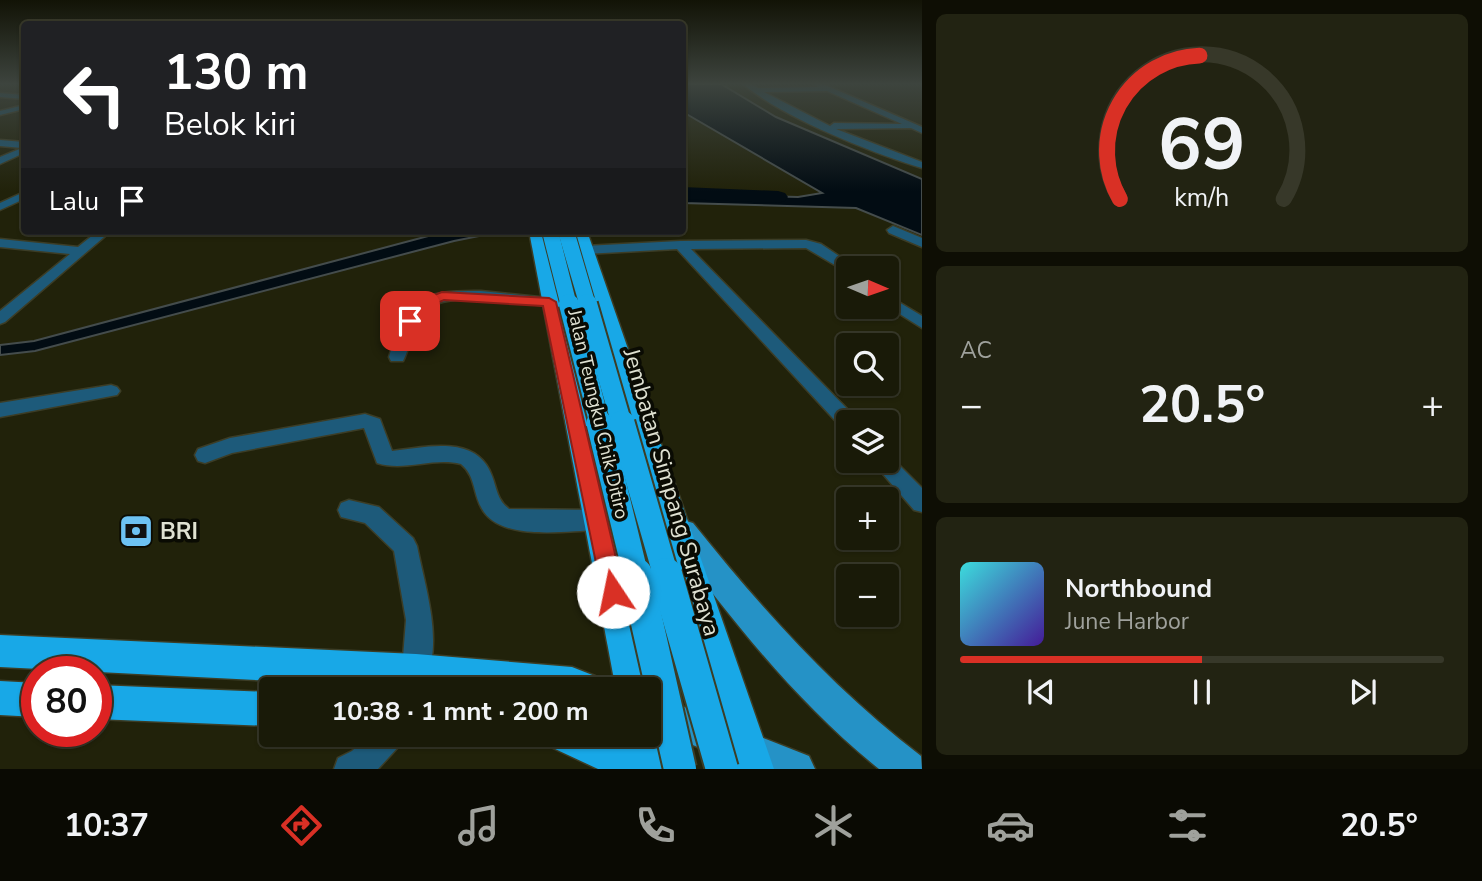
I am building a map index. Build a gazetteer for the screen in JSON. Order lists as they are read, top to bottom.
{
  "streets": {
    "highway": ["Jalan Teungku Chik Ditiro", "Jembatan Simpang Surabaya"]
  },
  "crossings": [
    ["Jalan Teungku Chik Ditiro", "Jembatan Simpang Surabaya"]
  ],
  "places": {
    "bank": ["BRI"]
  },
  "north": "right",
  "page": {
    "turn": ["130 m", "Belok kiri"],
    "then": "Lalu",
    "map_buttons": ["+", "−"],
    "tile": "AC",
    "heat": ["−", "20.5°", "+"],
    "song": ["Northbound", "June Harbor"],
    "limit": "80",
    "trip": "10:38 · 1 mnt · 200 m",
    "tabs": ["10:37", "20.5°"],
    "gauge": ["69", "km/h"]
  }
}
